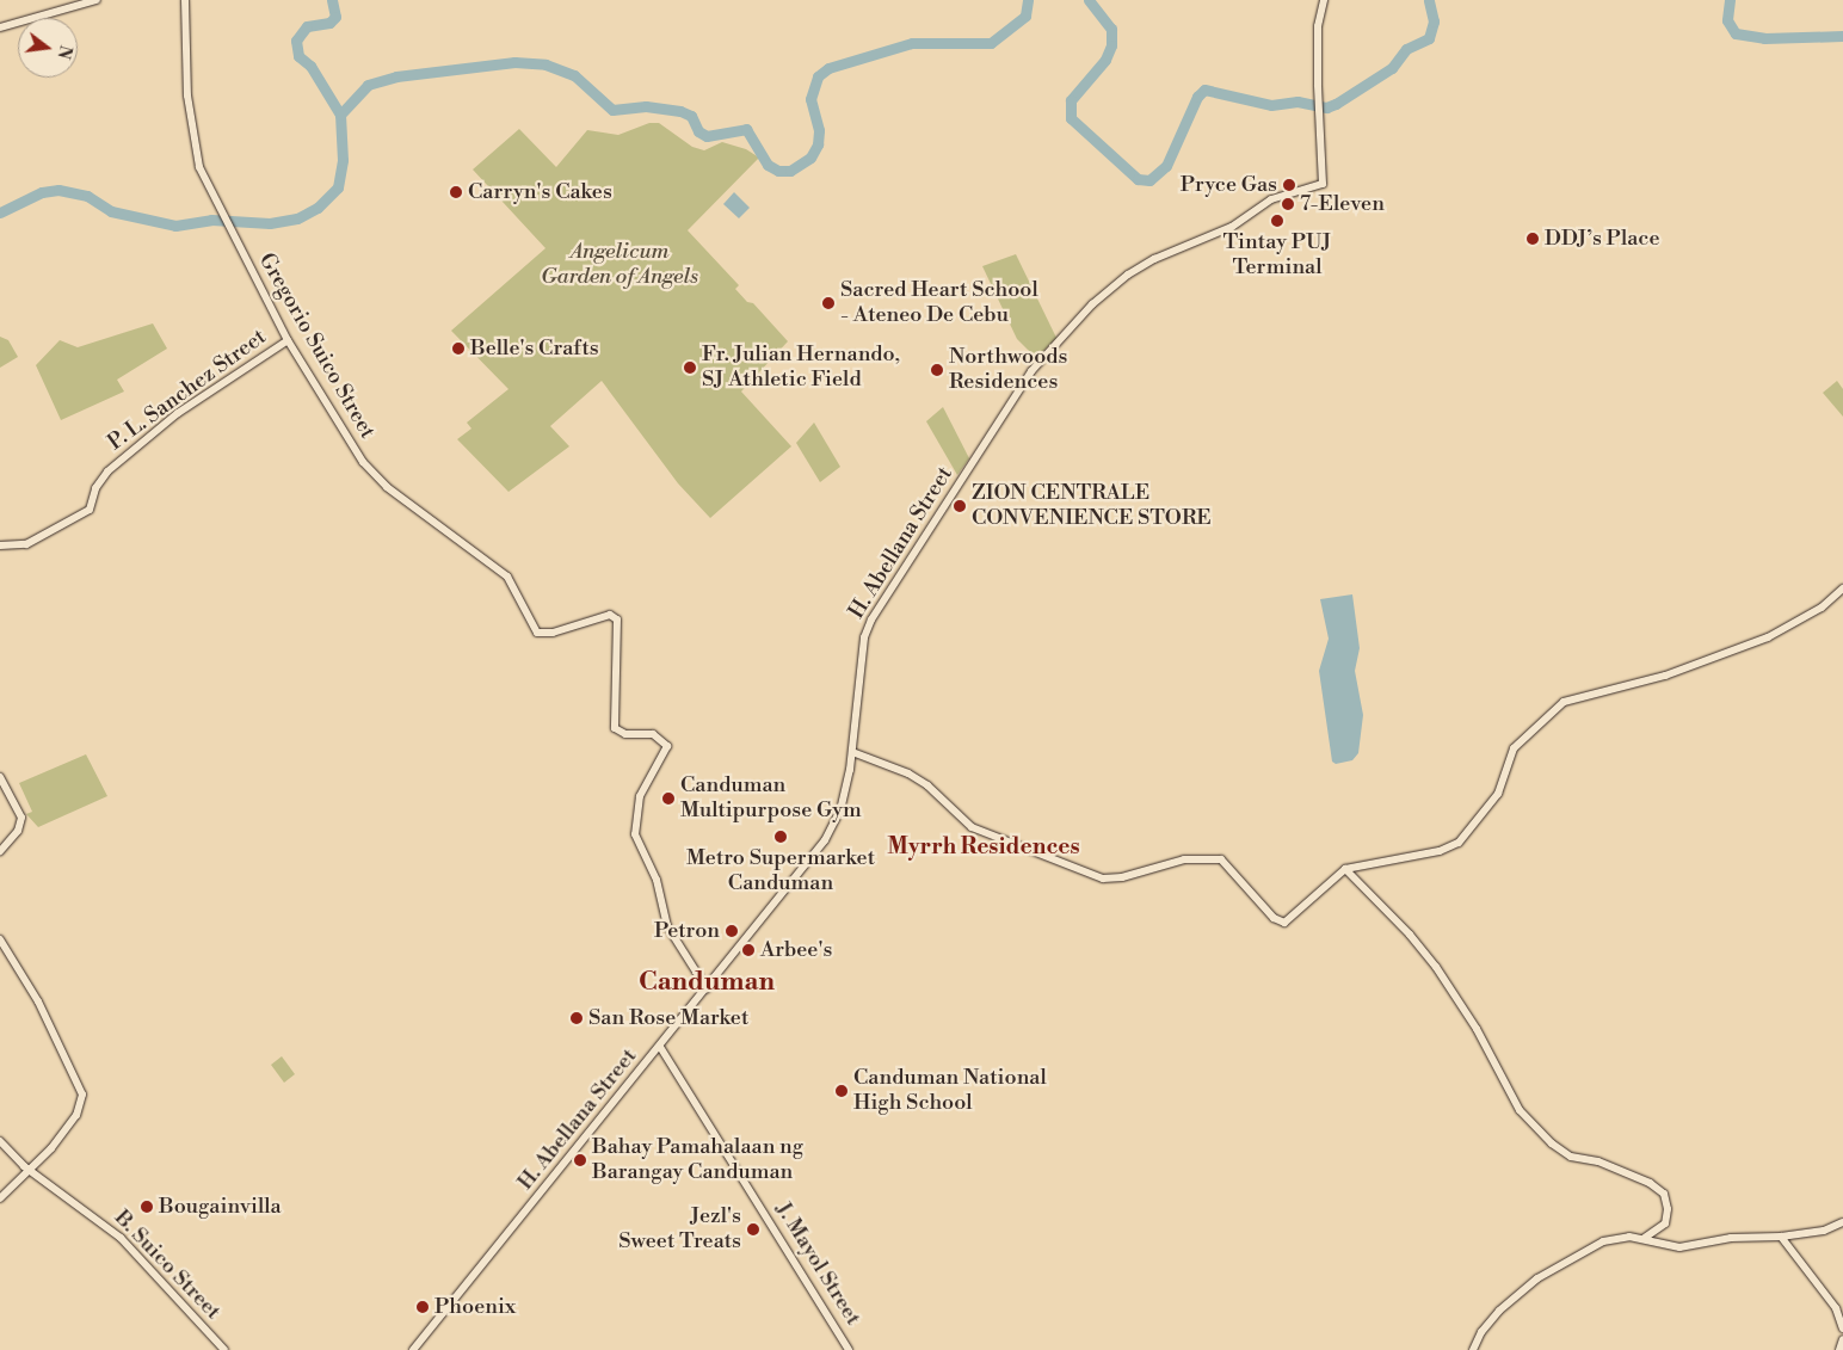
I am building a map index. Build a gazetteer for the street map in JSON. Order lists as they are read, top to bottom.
{
  "streets": {
    "street": [
      "Gregorio Suico Street",
      "P. L. Sanchez Street",
      "H. Abellana Street",
      "J. Mayol Street",
      "B. Suico Street"
    ]
  },
  "crossings": [
    ["Gregorio Suico Street", "P. L. Sanchez Street"],
    ["Gregorio Suico Street", "H. Abellana Street"],
    ["H. Abellana Street", "J. Mayol Street"]
  ],
  "districts": ["Myrrh Residences", "Canduman"],
  "parks": ["Angelicum Garden of Angels"],
  "places": [
    "Pryce Gas",
    "Carryn's Cakes",
    "7-Eleven",
    "Tintay PUJ Terminal",
    "DDJ’s Place",
    "Sacred Heart School - Ateneo De Cebu",
    "Belle's Crafts",
    "Fr. Julian Hernando, SJ Athletic Field",
    "Northwoods Residences",
    "ZION CENTRALE CONVENIENCE STORE",
    "Canduman Multipurpose Gym",
    "Metro Supermarket Canduman",
    "Petron",
    "Arbee's",
    "San Rose Market",
    "Canduman National High School",
    "Bahay Pamahalaan ng Barangay Canduman",
    "Bougainvilla",
    "Jezl's Sweet Treats",
    "Phoenix"
  ],
  "north": "right"
}
